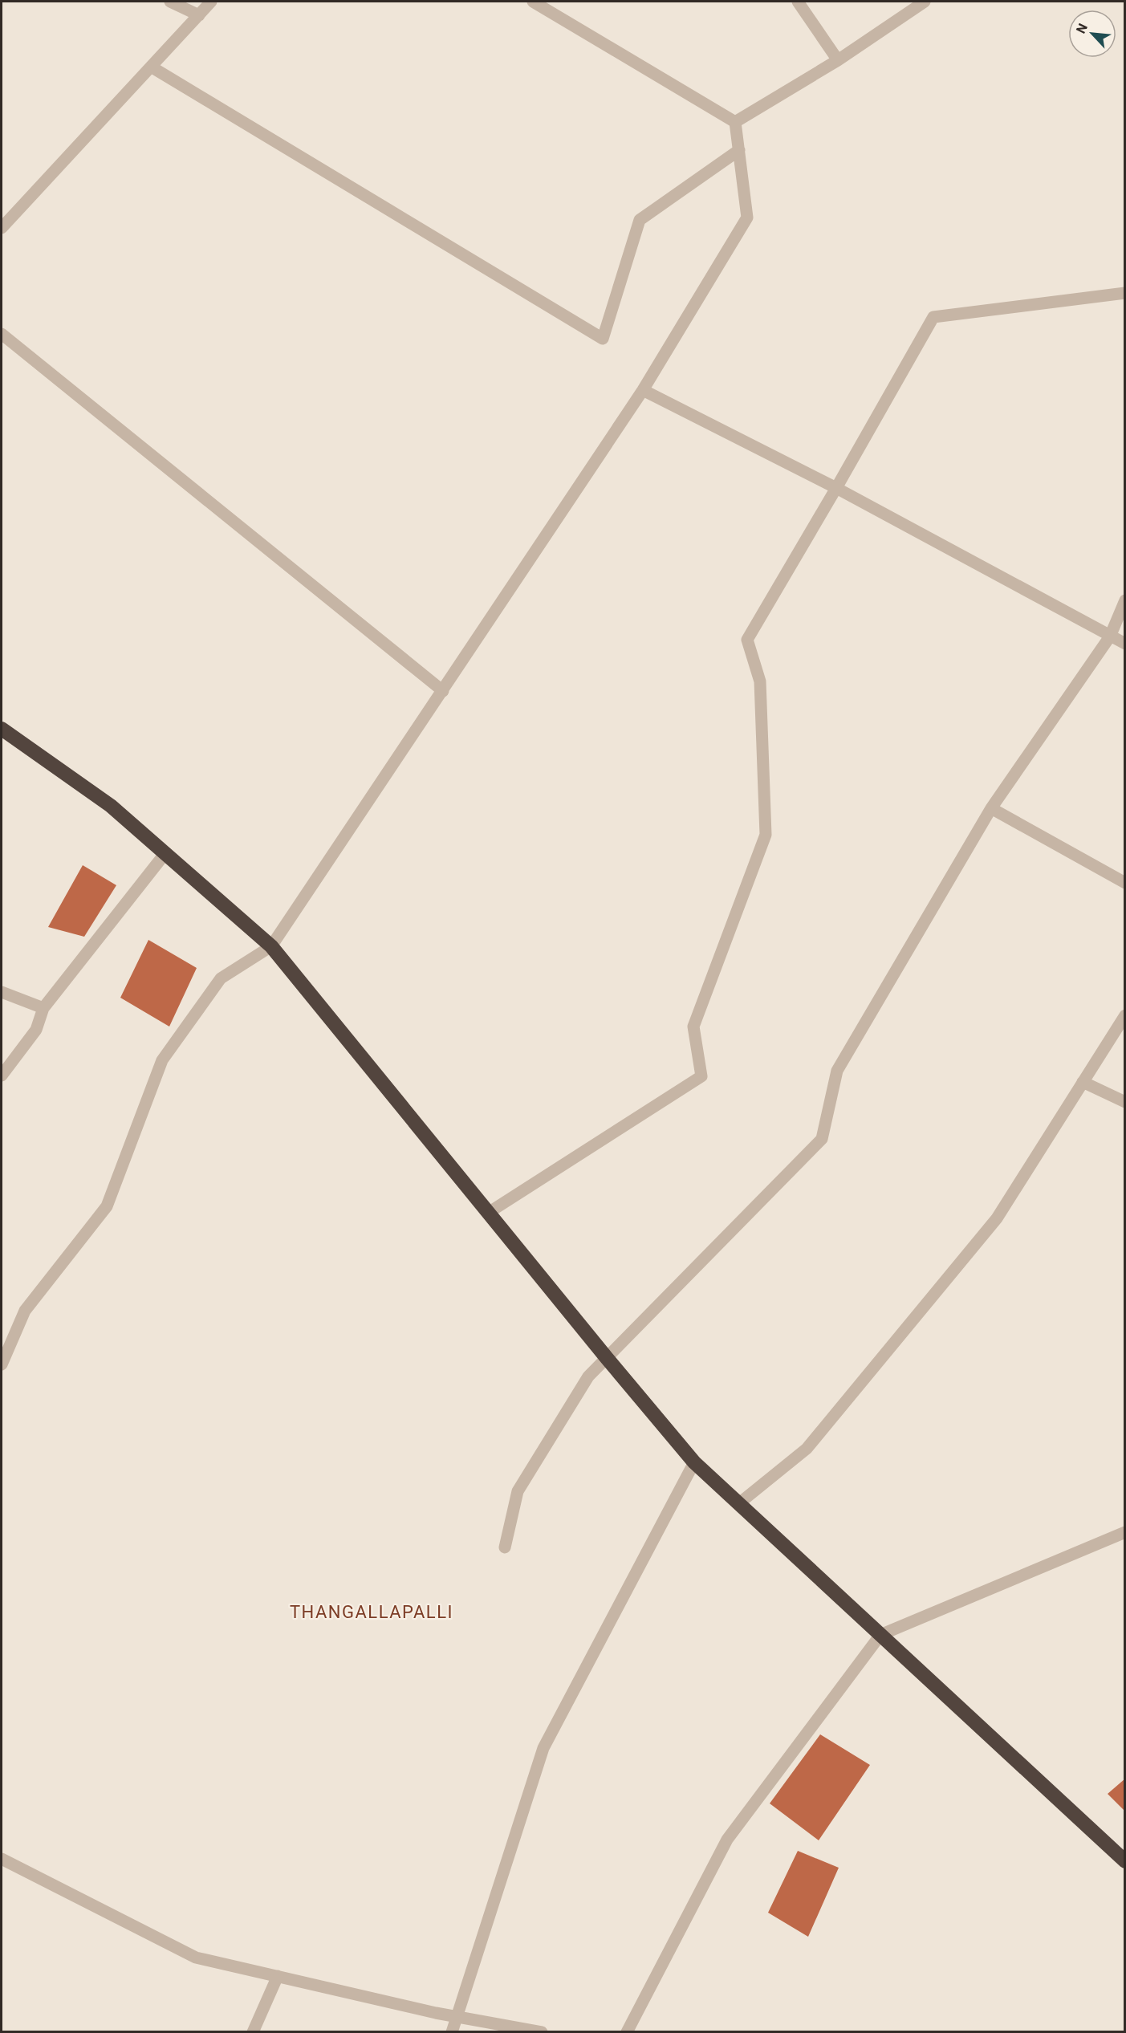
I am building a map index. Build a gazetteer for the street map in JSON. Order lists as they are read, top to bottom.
{
  "districts": ["THANGALLAPALLI"],
  "north": "top left"
}
